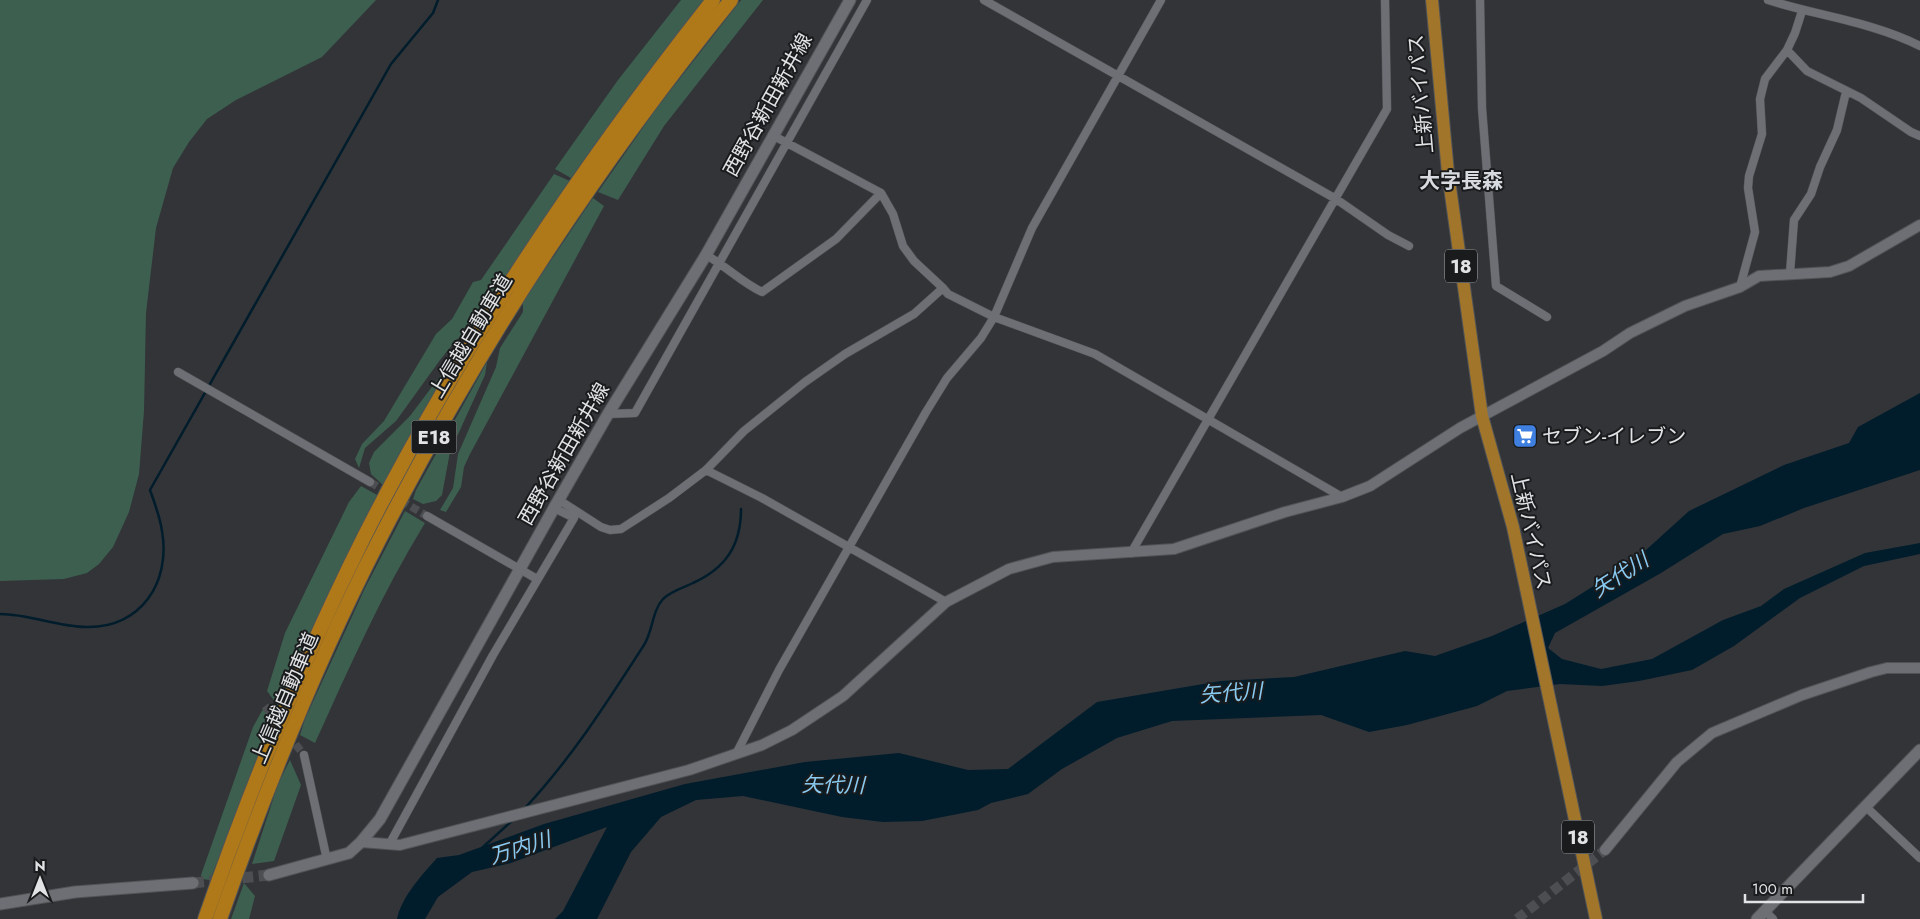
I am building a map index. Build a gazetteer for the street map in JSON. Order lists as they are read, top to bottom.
{
  "streets": {
    "highway": [
      "上新バイパス",
      "18",
      "上信越自動車道",
      "E18"
    ],
    "main road": ["西野谷新田新井線"]
  },
  "districts": ["大字長森"],
  "water": ["矢代川", "万内川"],
  "places": {
    "supermarket": ["セブン-イレブン"]
  },
  "scale_bar": "100 m",
  "north": "top"
}
